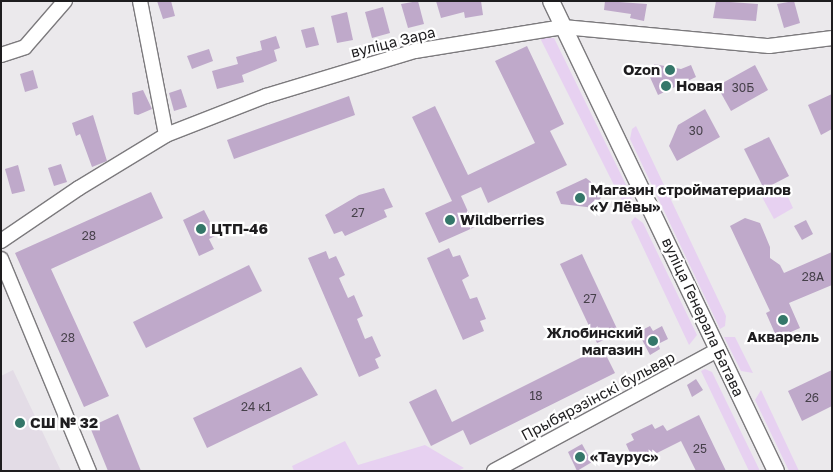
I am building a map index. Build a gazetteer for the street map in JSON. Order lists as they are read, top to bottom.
{
  "streets": {
    "street": ["вуліца Зара", "вуліца Генерала Батава", "Прыбярэзінскі бульвар"]
  },
  "crossings": [
    ["вуліца Зара", "вуліца Генерала Батава"],
    ["вуліца Генерала Батава", "Прыбярэзінскі бульвар"]
  ],
  "places": [
    "Ozon",
    "Новая",
    "Магазин стройматериалов «У Лёвы»",
    "Wildberries",
    "ЦТП-46",
    "Акварель",
    "Жлобинский магазин",
    "СШ № 32",
    "«Таурус»"
  ],
  "house_numbers": [
    "30Б",
    "30",
    "27",
    "28",
    "28А",
    "27",
    "28",
    "18",
    "26",
    "24 к1",
    "25"
  ]
}
